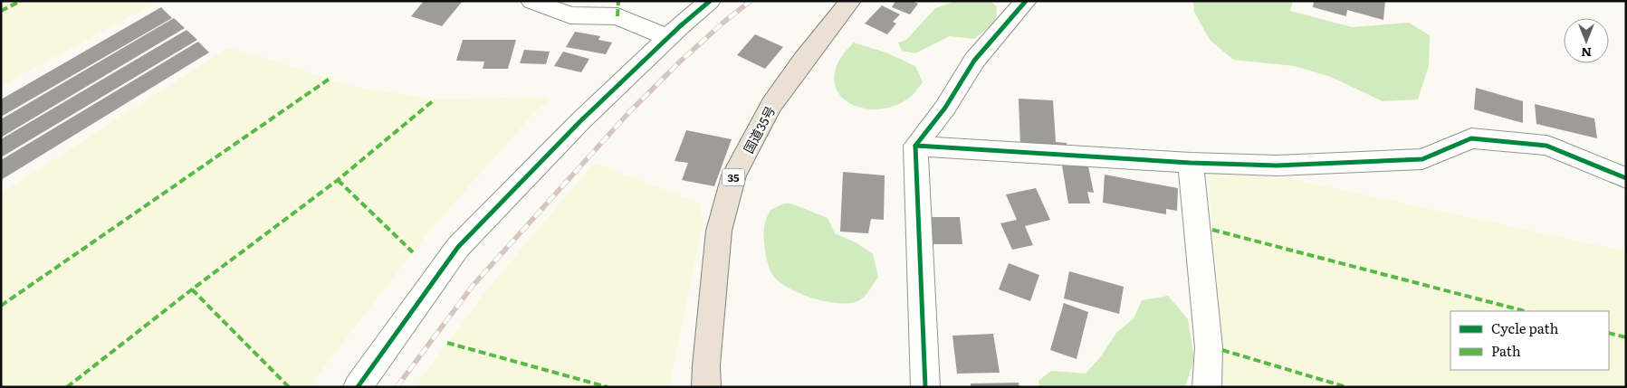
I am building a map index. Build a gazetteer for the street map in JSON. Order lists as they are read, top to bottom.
{
  "streets": {
    "highway": ["国道35号", "35"]
  },
  "legend": ["Cycle path", "Path"],
  "north": "bottom"
}
